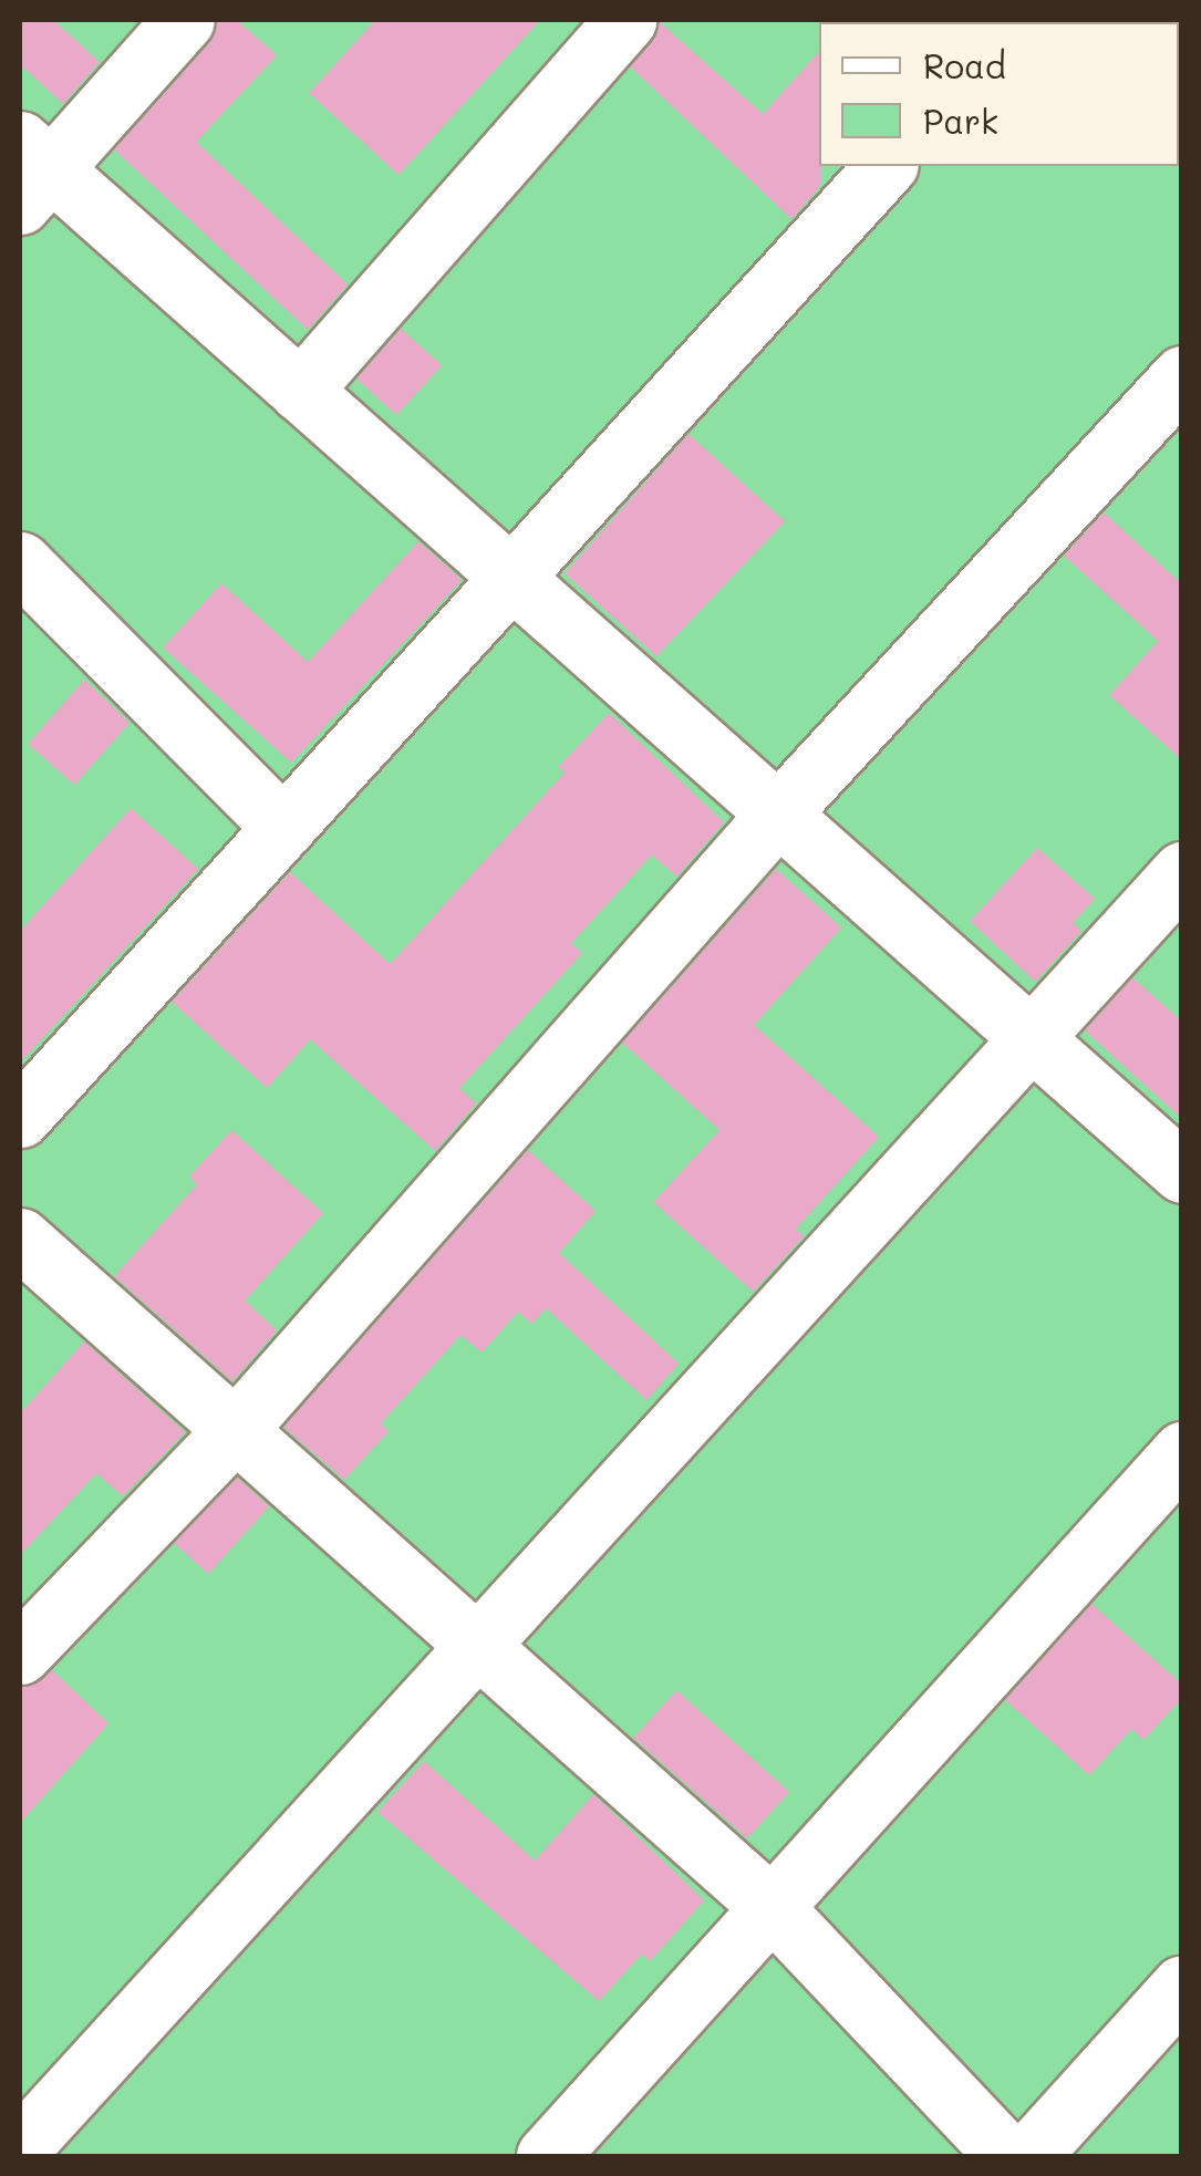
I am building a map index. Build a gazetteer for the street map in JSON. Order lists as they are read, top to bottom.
{
  "legend": ["Road", "Park"]
}
